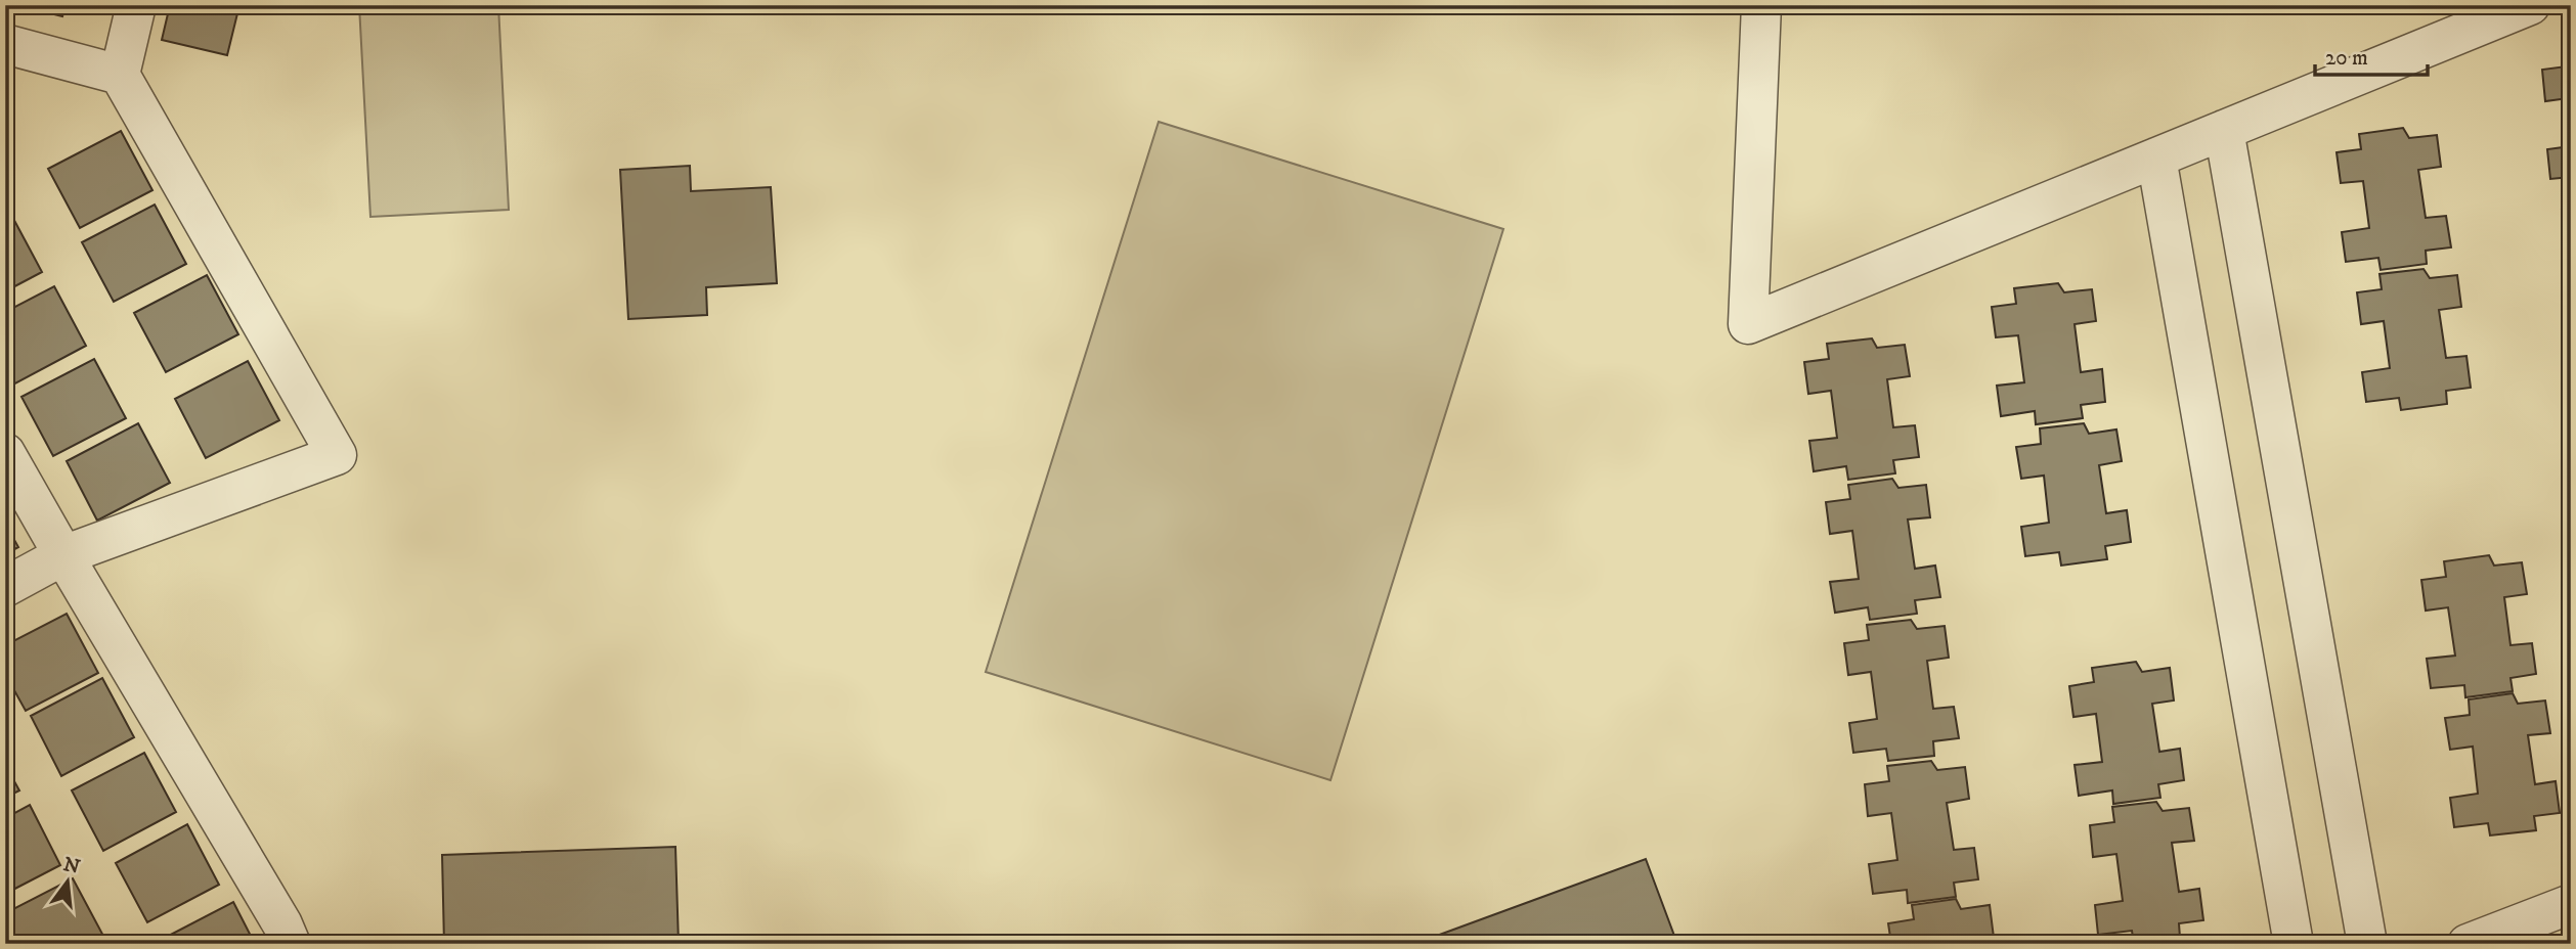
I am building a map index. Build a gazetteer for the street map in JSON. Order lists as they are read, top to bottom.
{
  "scale_bar": "20 m",
  "north": "top"
}
